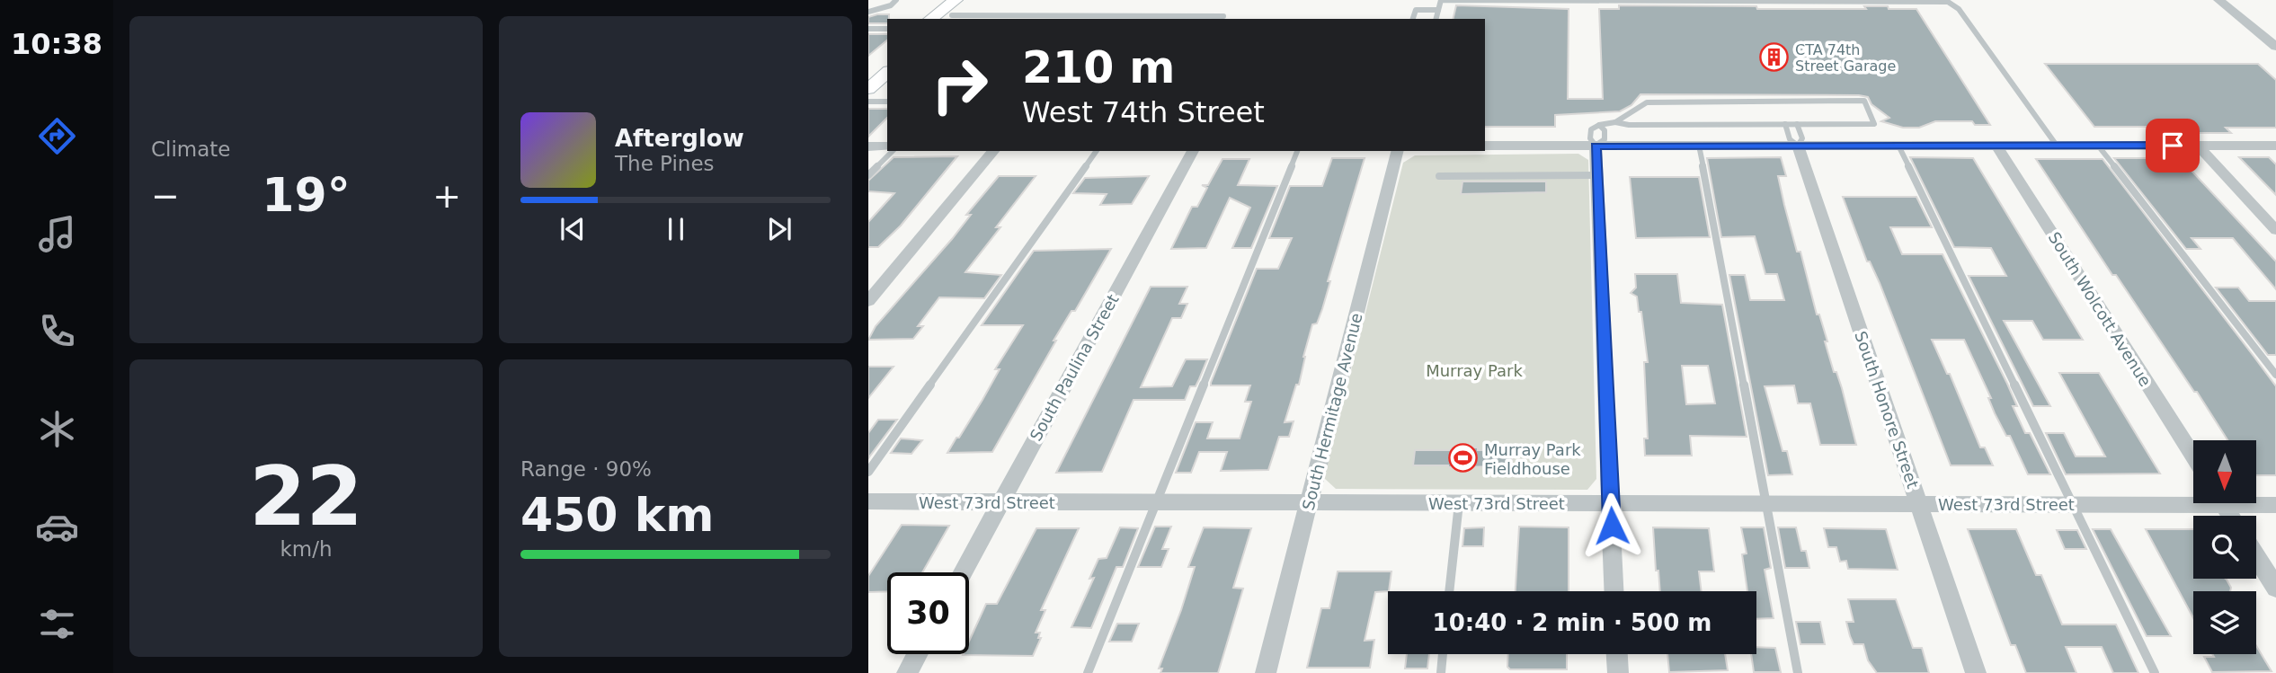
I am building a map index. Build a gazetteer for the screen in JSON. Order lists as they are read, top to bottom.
{
  "streets": {
    "street": [
      "South Wolcott Avenue",
      "South Paulina Street",
      "South Honore Street",
      "South Hermitage Avenue",
      "West 73rd Street"
    ]
  },
  "crossings": [
    ["South Paulina Street", "West 73rd Street"],
    ["South Honore Street", "West 73rd Street"],
    ["South Hermitage Avenue", "West 73rd Street"]
  ],
  "parks": ["Murray Park"],
  "places": {
    "building": ["CTA 74th Street Garage"],
    "sports": ["Murray Park Fieldhouse"]
  },
  "north": "bottom",
  "page": {
    "tabs": "10:38",
    "tile": [
      "Climate",
      ["22", "km/h"],
      ["Range · 90%", "450 km"]
    ],
    "turn": ["210 m", "West 74th Street"],
    "song": ["Afterglow", "The Pines"],
    "heat": ["−", "19°", "+"],
    "limit": "30",
    "trip": "10:40 · 2 min · 500 m"
  }
}
